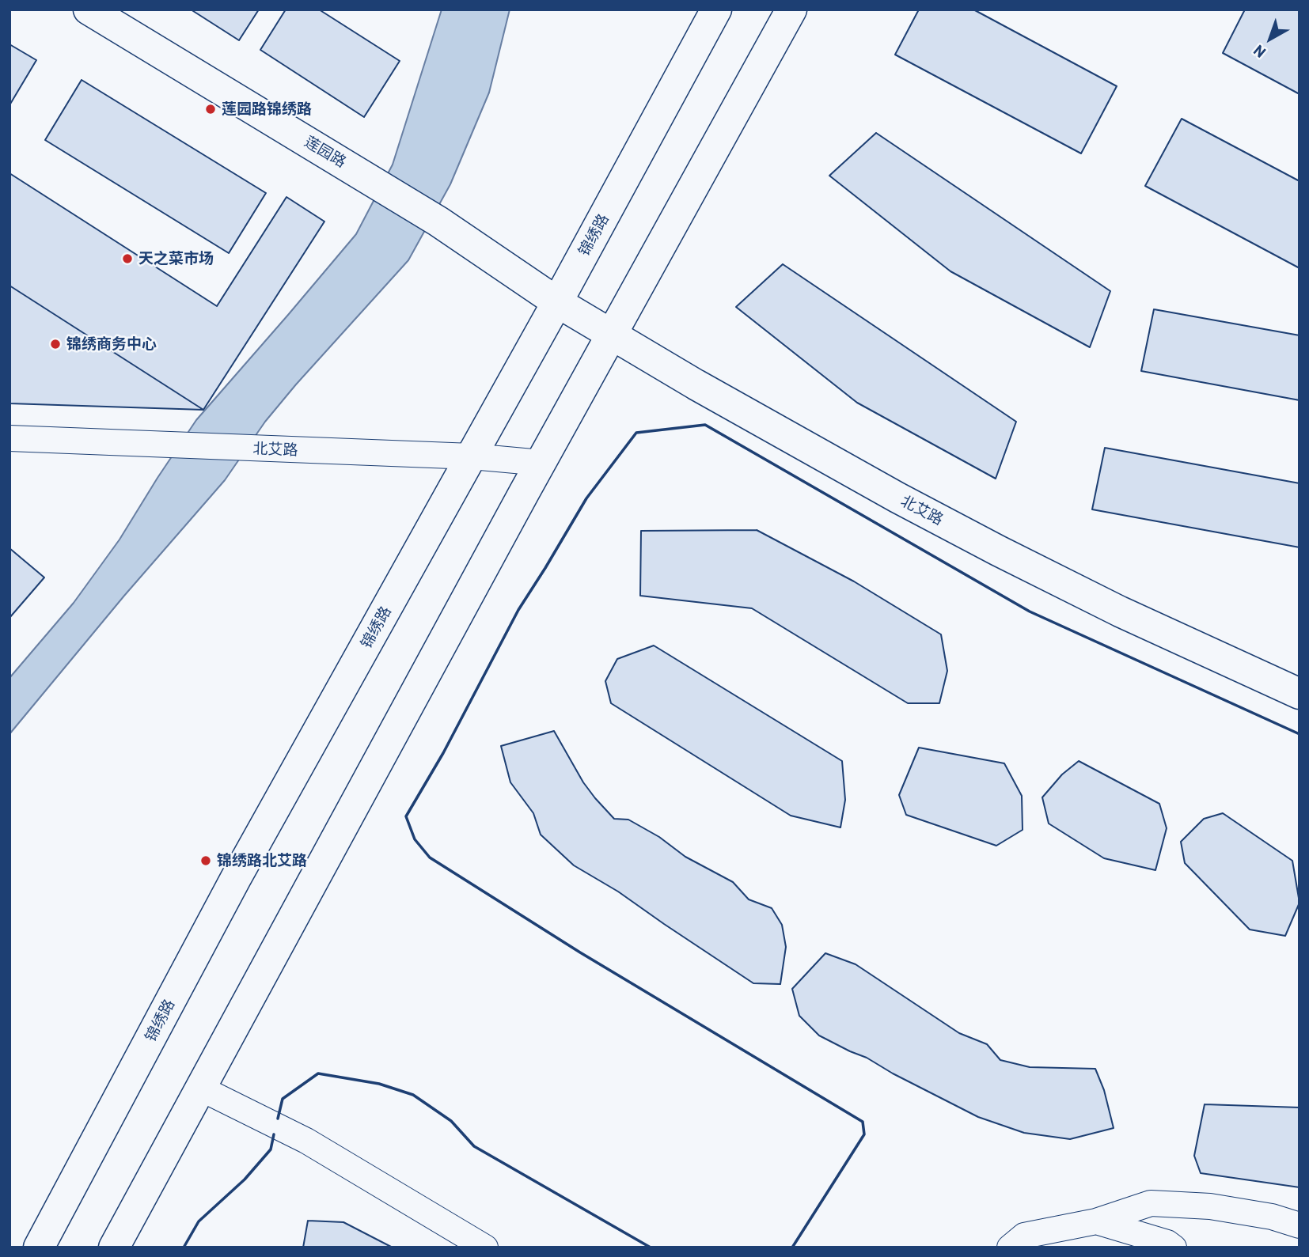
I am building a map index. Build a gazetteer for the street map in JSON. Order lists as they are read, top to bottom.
{
  "streets": {
    "main road": ["莲园路", "锦绣路", "北艾路"]
  },
  "crossings": [
    ["莲园路", "锦绣路"],
    ["莲园路", "北艾路"],
    ["锦绣路", "北艾路"]
  ],
  "places": [
    "莲园路锦绣路",
    "天之菜市场",
    "锦绣商务中心",
    "锦绣路北艾路"
  ],
  "north": "bottom left"
}
